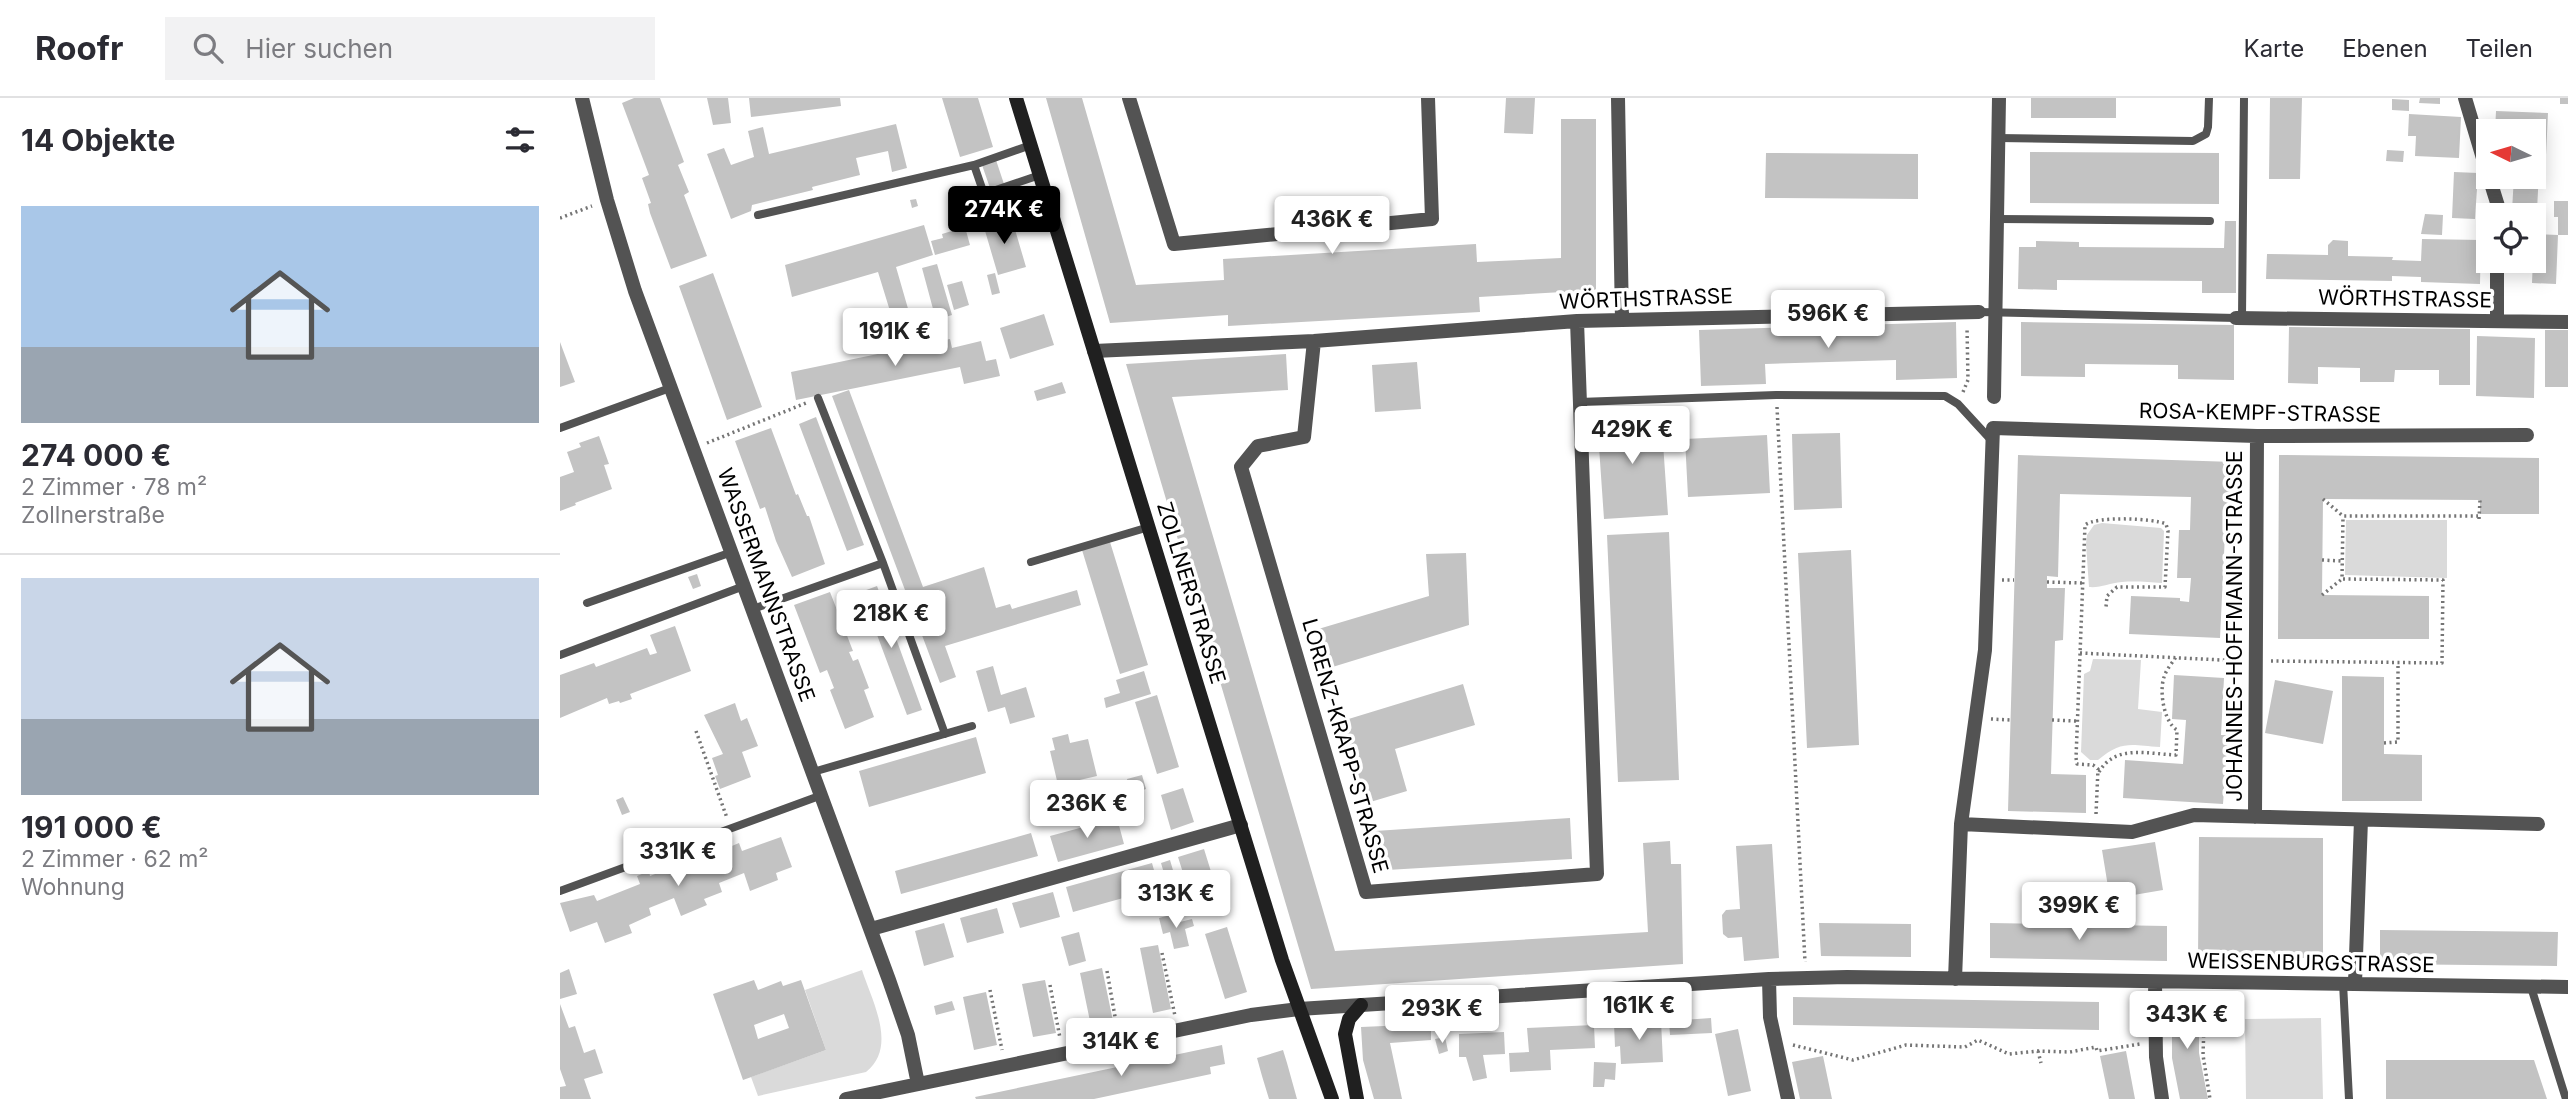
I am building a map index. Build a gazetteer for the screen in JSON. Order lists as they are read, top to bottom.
{
  "streets": {
    "street": [
      "WÖRTHSTRASSE",
      "ROSA-KEMPF-STRASSE",
      "WASSERMANNSTRASSE",
      "ZOLLNERSTRASSE",
      "JOHANNES-HOFFMANN-STRASSE",
      "LORENZ-KRAPP-STRASSE",
      "WEISSENBURGSTRASSE"
    ]
  },
  "crossings": [
    ["WÖRTHSTRASSE", "ZOLLNERSTRASSE"],
    ["WÖRTHSTRASSE", "LORENZ-KRAPP-STRASSE"],
    ["ROSA-KEMPF-STRASSE", "JOHANNES-HOFFMANN-STRASSE"],
    ["WASSERMANNSTRASSE", "WEISSENBURGSTRASSE"],
    ["ZOLLNERSTRASSE", "WEISSENBURGSTRASSE"]
  ],
  "north": "left",
  "page": {
    "header": "Roofr",
    "search": "Hier suchen",
    "nav": ["Karte", "Ebenen", "Teilen"],
    "heading": "14 Objekte",
    "list": [
      {
        "name": "274 000 €",
        "note": "2 Zimmer · 78 m² · Zollnerstraße"
      },
      {
        "name": "191 000 €",
        "note": "2 Zimmer · 62 m² · Wohnung"
      }
    ],
    "price": [
      "274K €",
      "436K €",
      "596K €",
      "191K €",
      "429K €",
      "218K €",
      "236K €",
      "331K €",
      "313K €",
      "399K €",
      "161K €",
      "293K €",
      "343K €",
      "314K €"
    ]
  }
}
